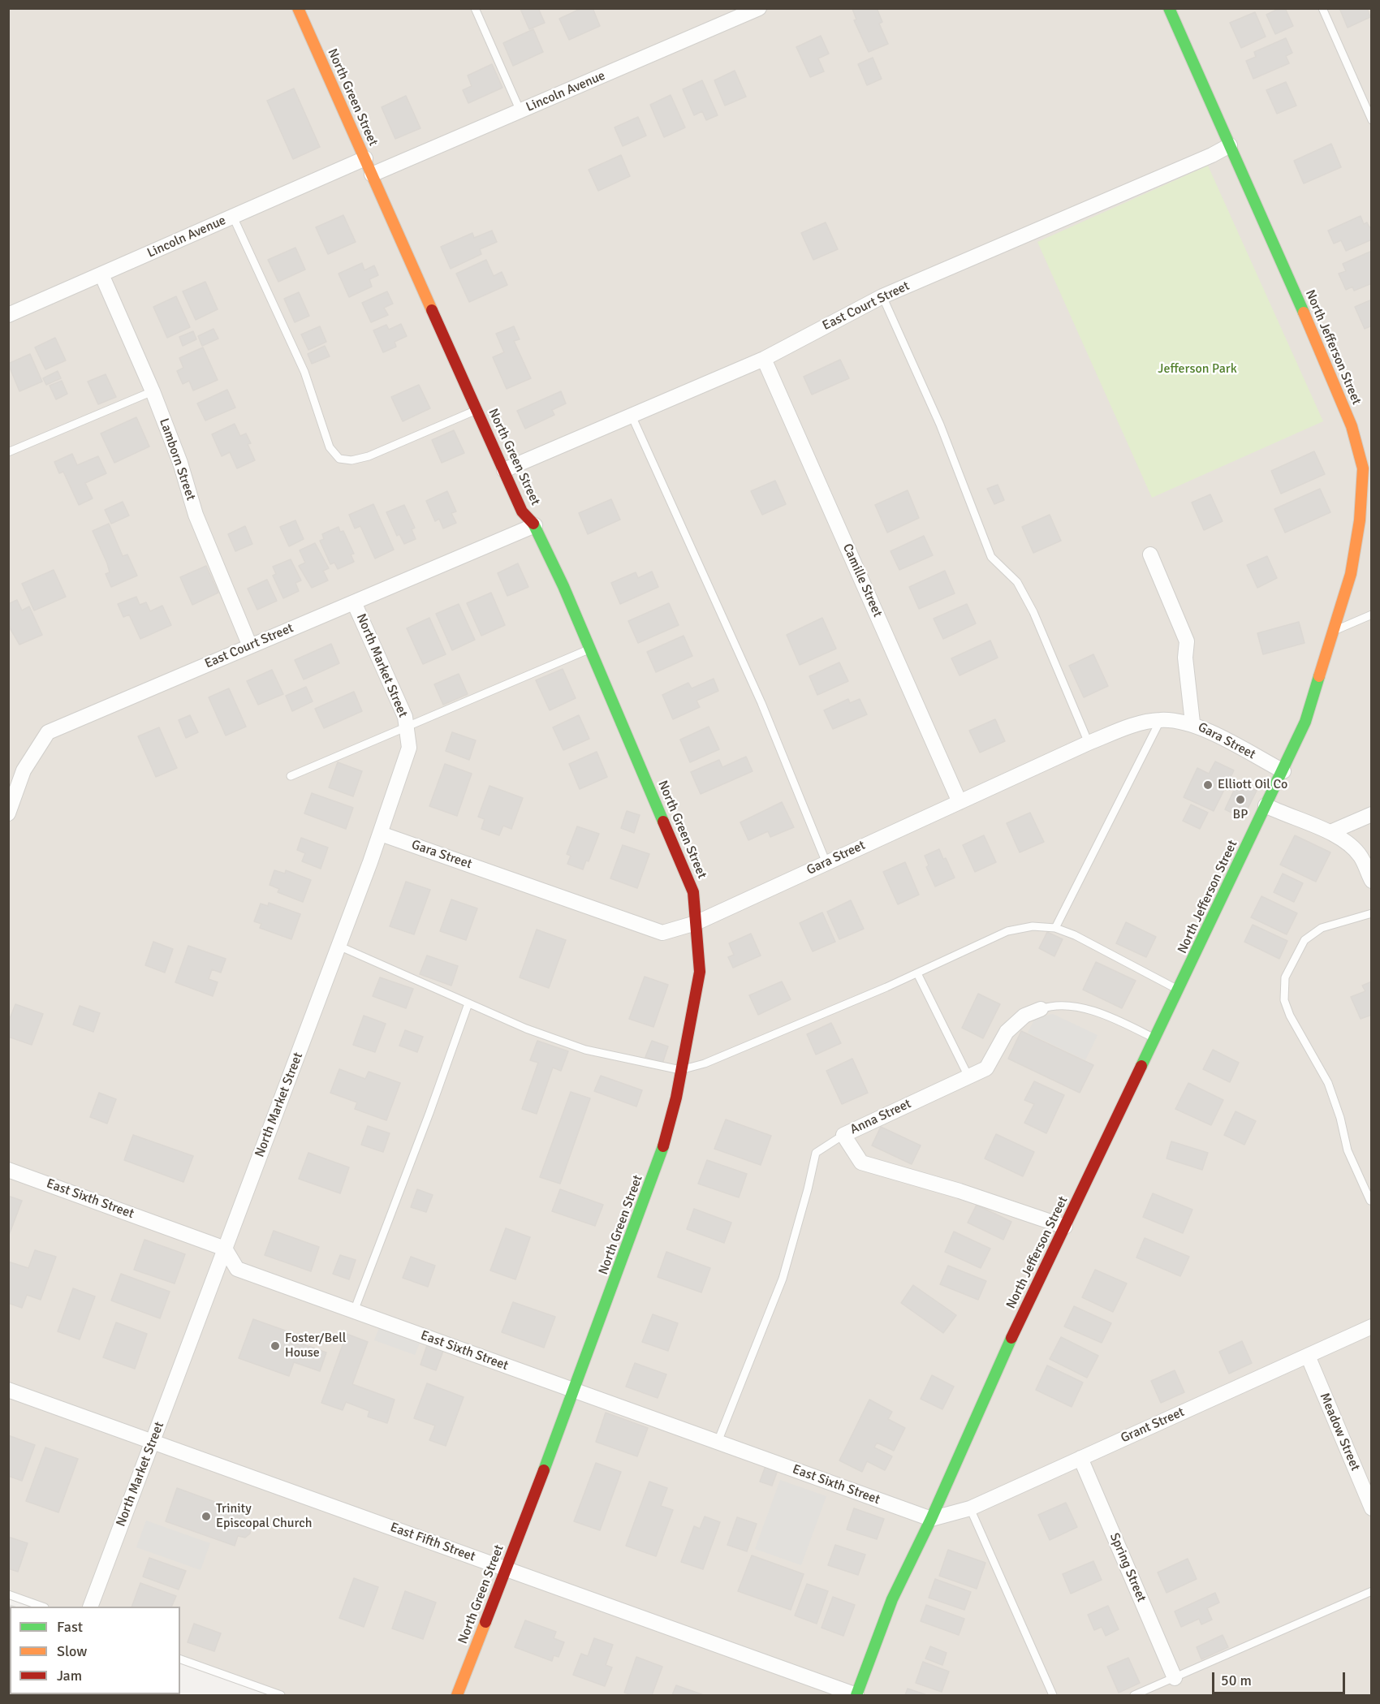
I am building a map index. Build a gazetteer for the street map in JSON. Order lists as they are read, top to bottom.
{
  "streets": {
    "main road": ["North Green Street", "North Jefferson Street"],
    "street": [
      "Lincoln Avenue",
      "East Court Street",
      "Lamborn Street",
      "Camille Street",
      "North Market Street",
      "Gara Street",
      "Anna Street",
      "East Sixth Street",
      "Grant Street",
      "Meadow Street",
      "East Fifth Street",
      "Spring Street"
    ]
  },
  "crossings": [
    ["Lincoln Avenue", "North Green Street"],
    ["Lincoln Avenue", "Lamborn Street"],
    ["North Green Street", "East Court Street"],
    ["North Green Street", "Gara Street"],
    ["North Green Street", "East Sixth Street"],
    ["North Green Street", "East Fifth Street"],
    ["East Court Street", "North Jefferson Street"],
    ["East Court Street", "Lamborn Street"],
    ["East Court Street", "Camille Street"],
    ["East Court Street", "North Market Street"],
    ["North Jefferson Street", "Gara Street"],
    ["North Jefferson Street", "Anna Street"],
    ["North Jefferson Street", "East Sixth Street"],
    ["North Jefferson Street", "Grant Street"],
    ["North Jefferson Street", "East Fifth Street"],
    ["Camille Street", "Gara Street"],
    ["North Market Street", "Gara Street"],
    ["North Market Street", "East Sixth Street"],
    ["North Market Street", "East Fifth Street"],
    ["East Sixth Street", "Grant Street"],
    ["Grant Street", "Meadow Street"],
    ["Grant Street", "Spring Street"]
  ],
  "parks": ["Jefferson Park"],
  "places": [
    "Elliott Oil Co",
    "BP",
    "Foster/Bell House",
    "Trinity Episcopal Church"
  ],
  "legend": ["Fast", "Slow", "Jam"],
  "scale_bar": "50 m"
}
